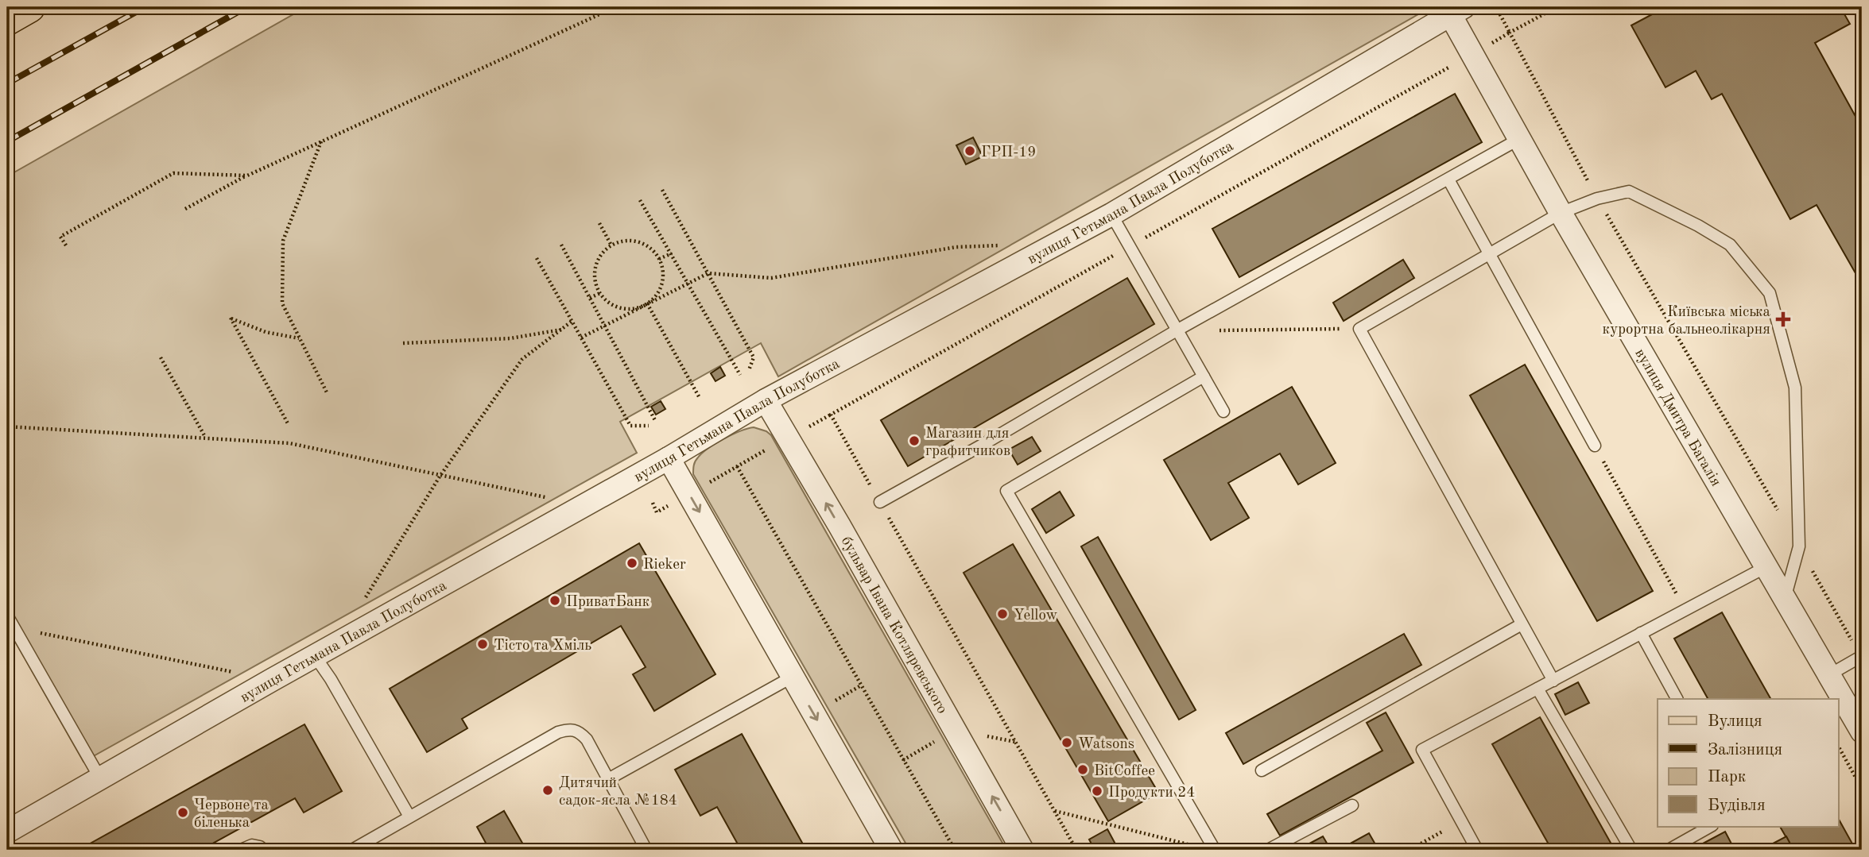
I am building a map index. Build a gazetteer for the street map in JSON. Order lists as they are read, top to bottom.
{
  "streets": {
    "street": ["вулиця Гетьмана Павла Полуботка", "вулиця Дмитра Багалія", "бульвар Івана Котляревського"]
  },
  "crossings": [
    ["вулиця Гетьмана Павла Полуботка", "вулиця Дмитра Багалія"],
    ["вулиця Гетьмана Павла Полуботка", "бульвар Івана Котляревського"]
  ],
  "places": {
    "other": [
      "ГРП-19",
      "Магазин для графитчиков",
      "Rieker",
      "ПриватБанк",
      "Yellow",
      "Тісто та Хміль",
      "Watsons",
      "BitCoffee",
      "Дитячий садок-ясла №184",
      "Продукти 24",
      "Червоне та біленька"
    ],
    "health": ["Київська міська курортна бальнеолікарня"]
  },
  "legend": [
    "Вулиця",
    "Залізниця",
    "Парк",
    "Будівля"
  ]
}
